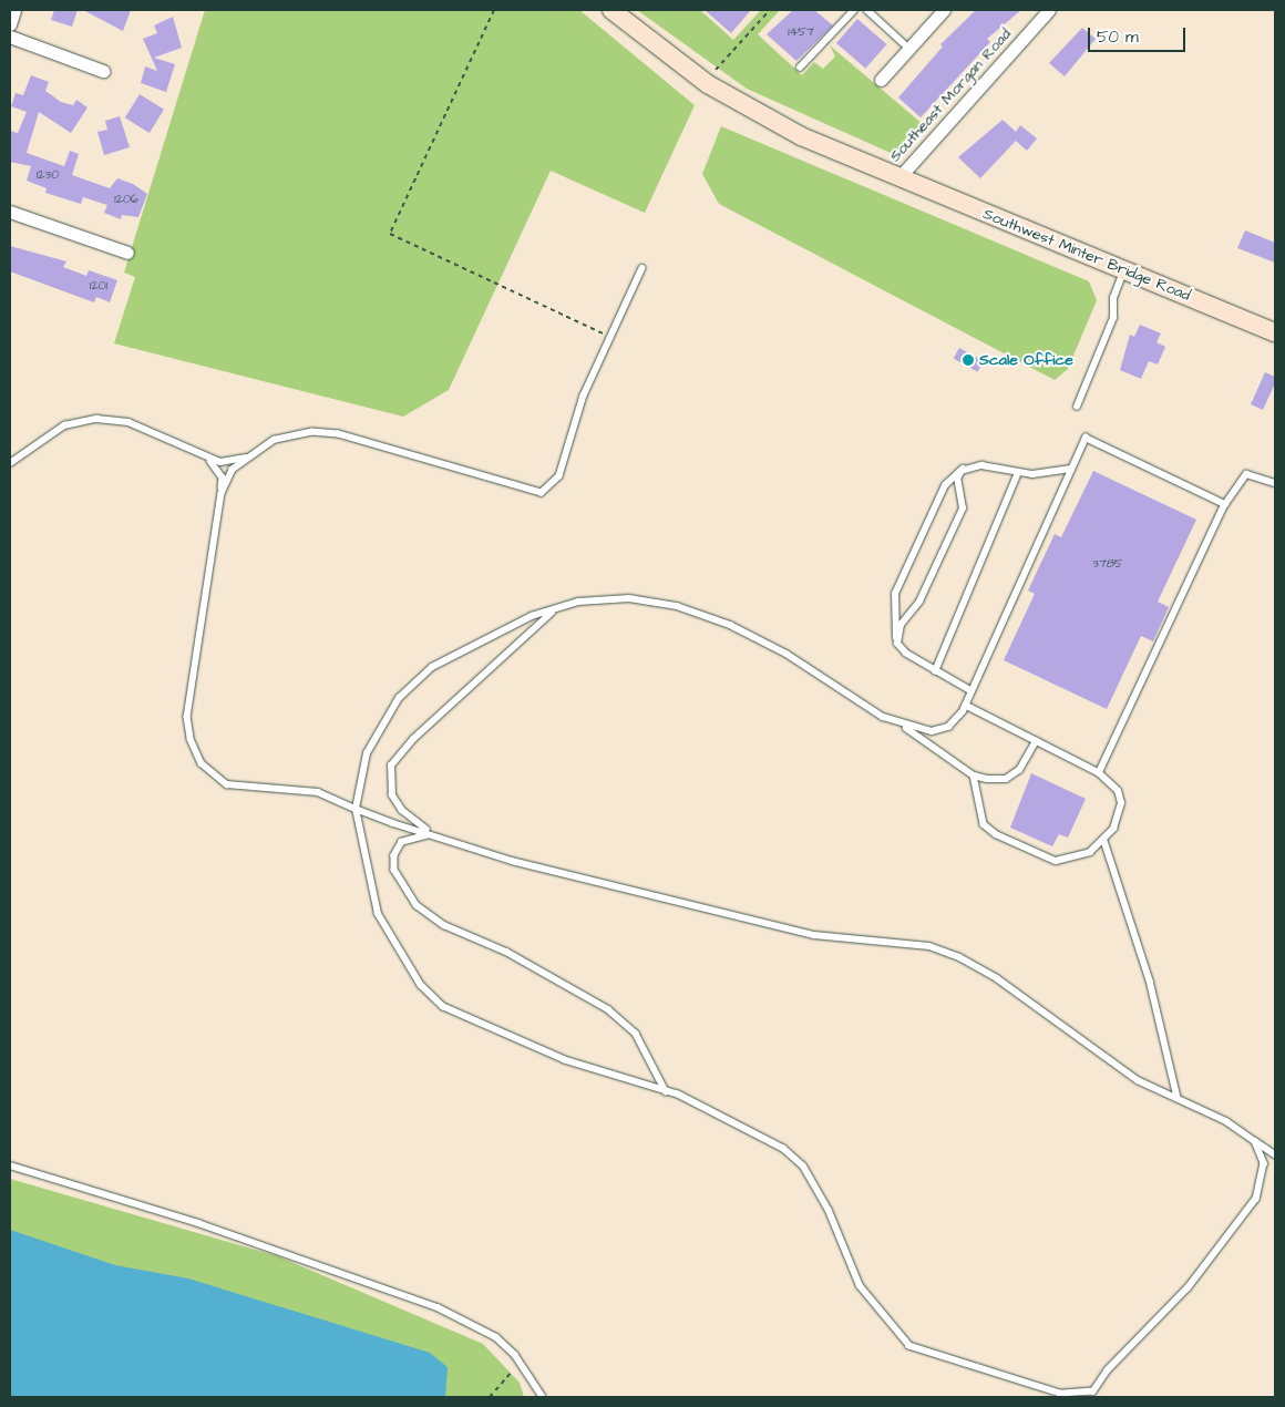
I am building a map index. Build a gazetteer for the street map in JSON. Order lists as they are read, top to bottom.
{
  "streets": {
    "main road": ["Southwest Minter Bridge Road"],
    "street": ["Southeast Morgan Road"]
  },
  "crossings": [
    ["Southeast Morgan Road", "Southwest Minter Bridge Road"]
  ],
  "places": ["Scale Office"],
  "house_numbers": [
    "1457",
    "1230",
    "1206",
    "1201",
    "3785"
  ],
  "scale_bar": "50 m"
}
